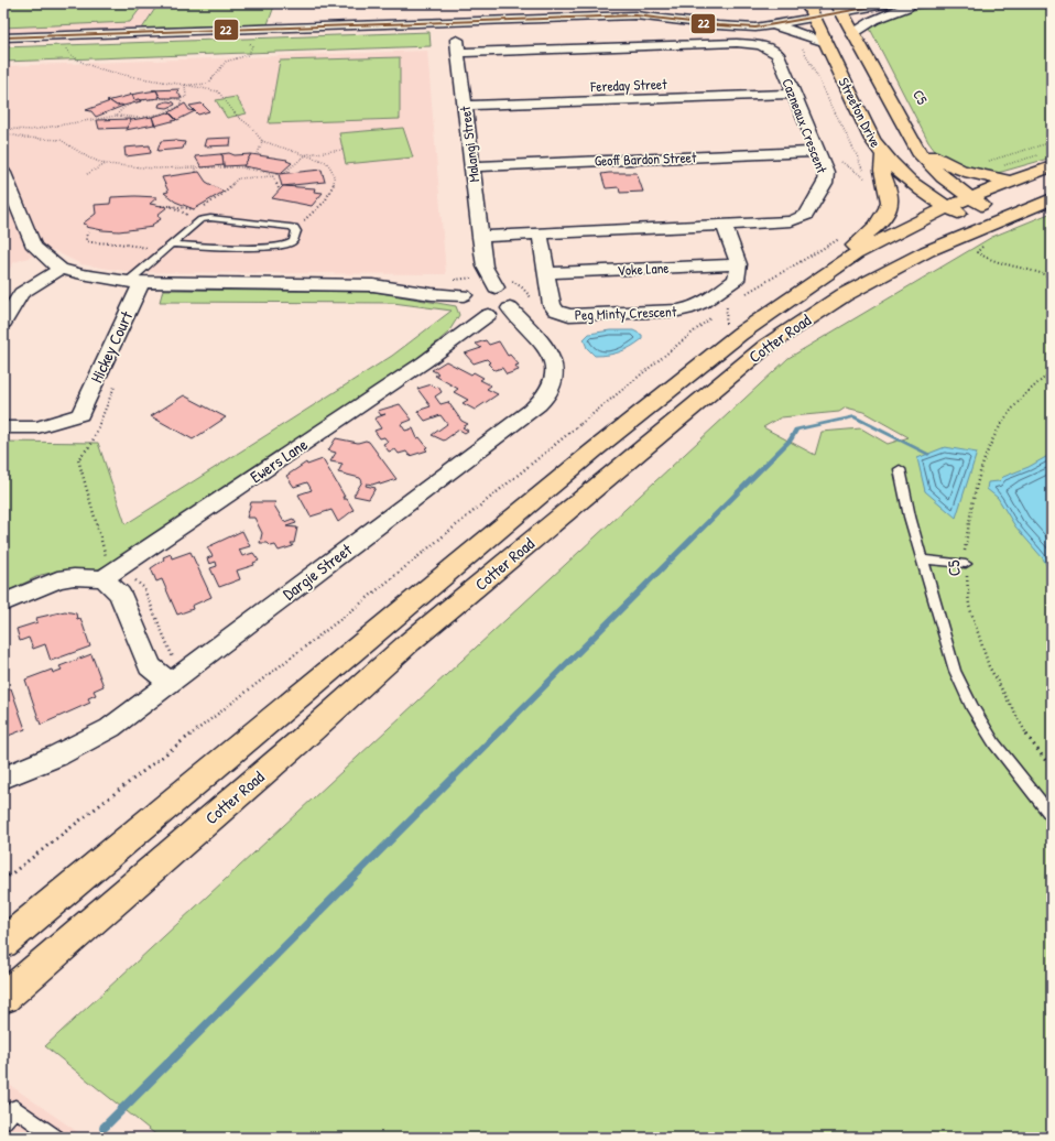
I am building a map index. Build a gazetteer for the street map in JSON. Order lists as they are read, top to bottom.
{
  "streets": {
    "main road": ["Streeton Drive", "Cotter Road"],
    "street": [
      "Fereday Street",
      "Cazneaux Crescent",
      "Malangi Street",
      "Geoff Bardon Street",
      "Voke Lane",
      "Peg Minty Crescent",
      "Hickey Court",
      "Ewers Lane",
      "Dargie Street"
    ],
    "path": ["C5"]
  },
  "crossings": [
    ["Fereday Street", "Cazneaux Crescent"],
    ["Fereday Street", "Malangi Street"],
    ["Streeton Drive", "Cotter Road"],
    ["Cazneaux Crescent", "Malangi Street"],
    ["Cazneaux Crescent", "Geoff Bardon Street"],
    ["Cazneaux Crescent", "Peg Minty Crescent"],
    ["Malangi Street", "Geoff Bardon Street"],
    ["Voke Lane", "Peg Minty Crescent"],
    ["Ewers Lane", "Dargie Street"]
  ],
  "lines": ["transit line 22"]
}
